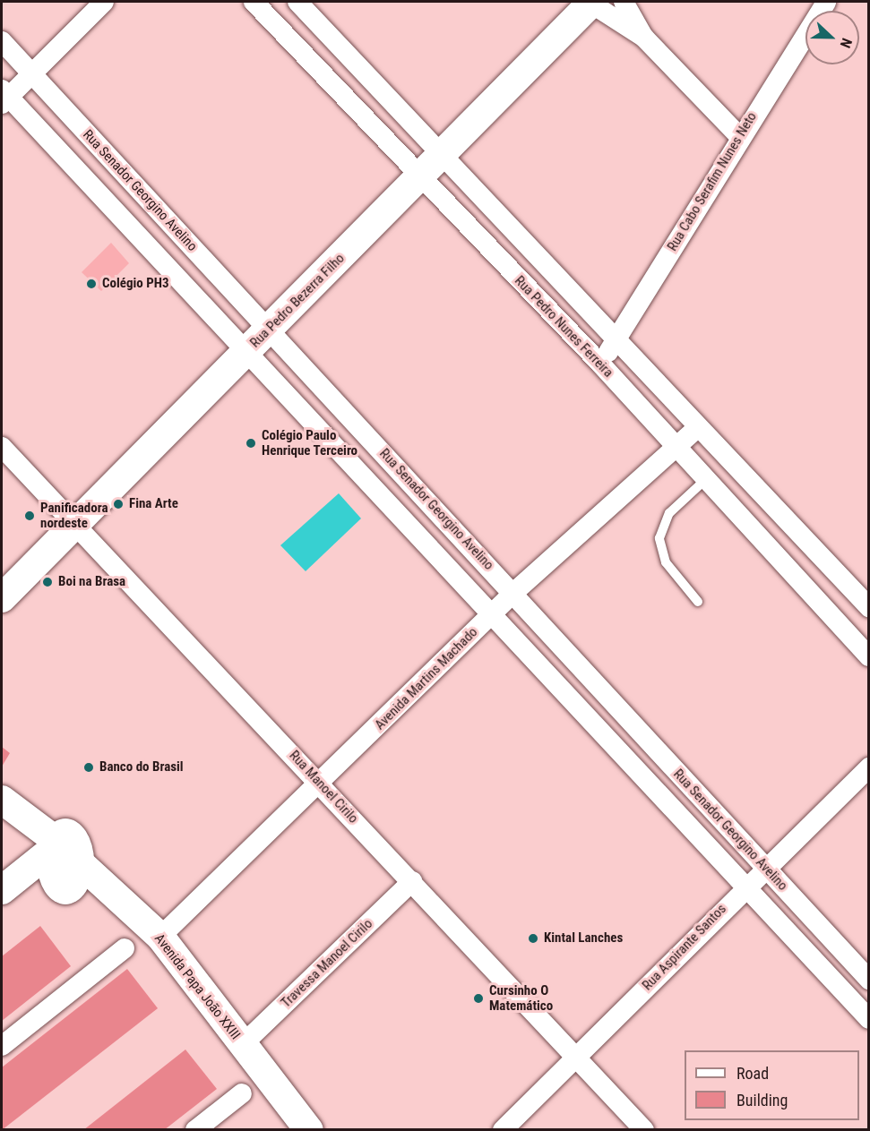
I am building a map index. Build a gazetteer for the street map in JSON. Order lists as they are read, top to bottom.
{
  "streets": {
    "main road": ["Rua Pedro Bezerra Filho", "Avenida Papa João XXIII"],
    "street": [
      "Rua Cabo Serafim Nunes Neto",
      "Rua Senador Georgino Avelino",
      "Rua Pedro Nunes Ferreira",
      "Avenida Martins Machado",
      "Rua Manoel Cirilo",
      "Rua Aspirante Santos",
      "Travessa Manoel Cirilo"
    ]
  },
  "crossings": [
    ["Rua Cabo Serafim Nunes Neto", "Rua Pedro Nunes Ferreira"],
    ["Rua Senador Georgino Avelino", "Rua Pedro Bezerra Filho"],
    ["Rua Senador Georgino Avelino", "Avenida Martins Machado"],
    ["Rua Senador Georgino Avelino", "Rua Aspirante Santos"],
    ["Rua Pedro Bezerra Filho", "Rua Pedro Nunes Ferreira"],
    ["Rua Pedro Bezerra Filho", "Rua Manoel Cirilo"],
    ["Rua Pedro Nunes Ferreira", "Avenida Martins Machado"],
    ["Avenida Martins Machado", "Rua Manoel Cirilo"],
    ["Avenida Martins Machado", "Avenida Papa João XXIII"],
    ["Rua Manoel Cirilo", "Rua Aspirante Santos"],
    ["Rua Manoel Cirilo", "Travessa Manoel Cirilo"],
    ["Travessa Manoel Cirilo", "Avenida Papa João XXIII"]
  ],
  "places": [
    "Colégio PH3",
    "Colégio Paulo Henrique Terceiro",
    "Fina Arte",
    "Panificadora nordeste",
    "Boi na Brasa",
    "Banco do Brasil",
    "Kintal Lanches",
    "Cursinho O Matemático"
  ],
  "legend": ["Road", "Building"],
  "north": "right"
}
